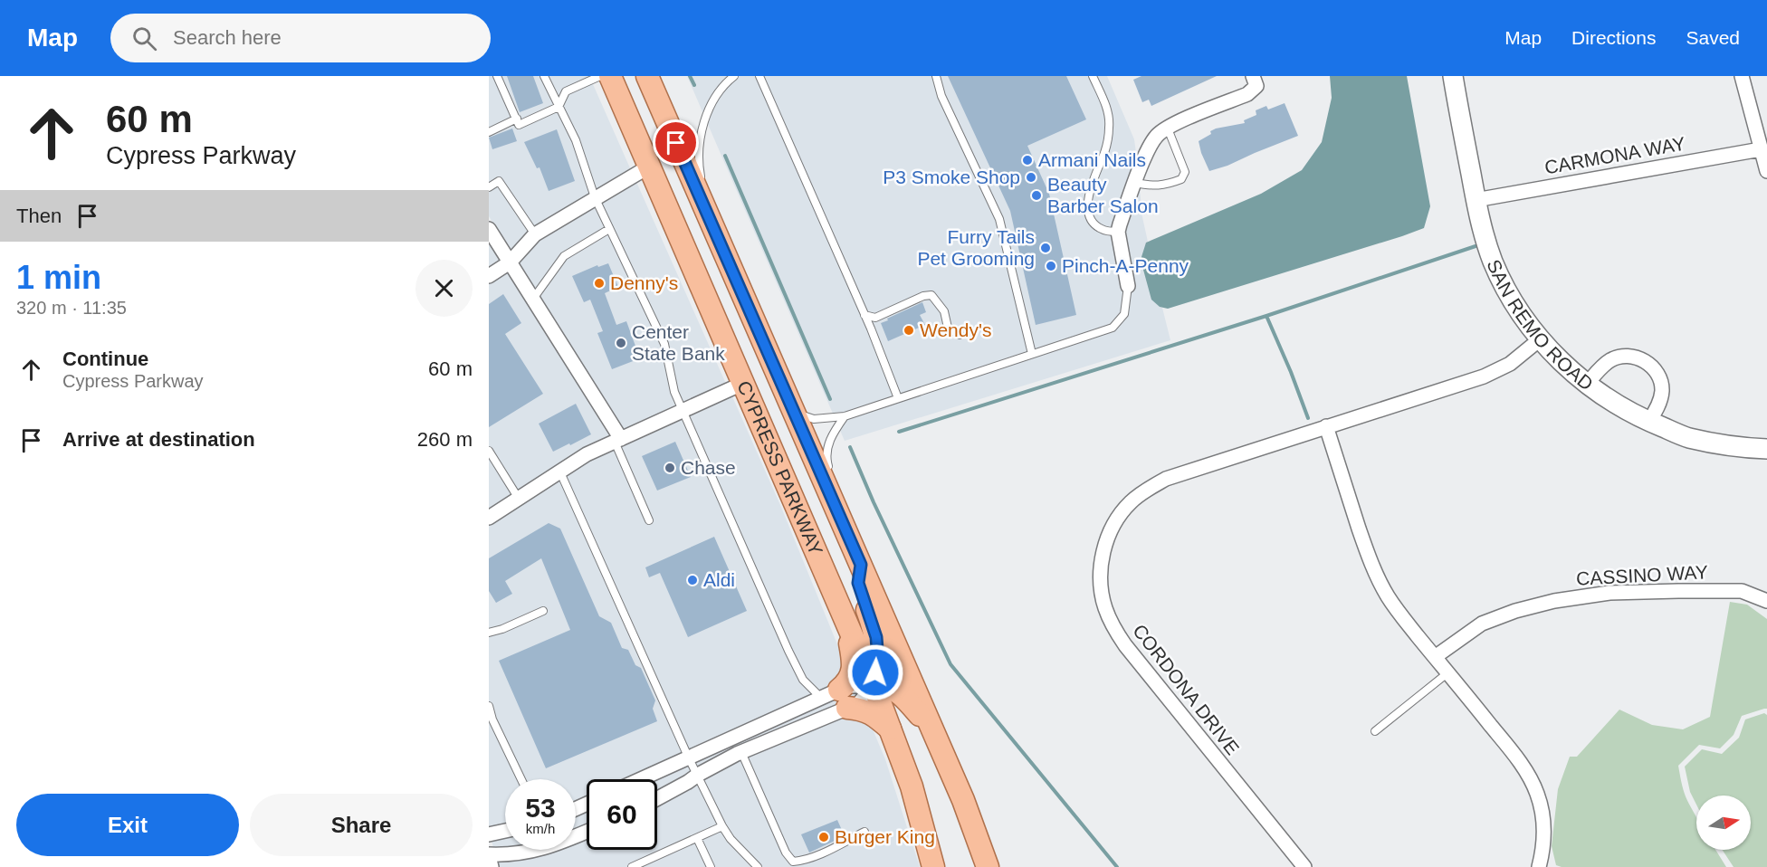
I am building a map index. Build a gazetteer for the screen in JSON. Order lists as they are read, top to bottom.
{
  "streets": {
    "main road": ["CYPRESS PARKWAY"],
    "street": [
      "CARMONA WAY",
      "SAN REMO ROAD",
      "CASSINO WAY",
      "CORDONA DRIVE"
    ]
  },
  "crossings": [
    ["CARMONA WAY", "SAN REMO ROAD"],
    ["SAN REMO ROAD", "CORDONA DRIVE"]
  ],
  "places": [
    "Armani Nails",
    "P3 Smoke Shop",
    "Beauty Barber Salon",
    "Furry Tails Pet Grooming",
    "Pinch-A-Penny",
    "Denny's",
    "Wendy's",
    "Center State Bank",
    "Chase",
    "Aldi",
    "Burger King"
  ],
  "north": "right",
  "page": {
    "header": "Map",
    "search": "Search here",
    "nav": ["Map", "Directions", "Saved"],
    "turn": ["60 m", "Cypress Parkway"],
    "then": "Then",
    "heading": ["1 min", "320 m · 11:35"],
    "list": [
      {
        "name": "Continue",
        "note": "Cypress Parkway",
        "value": "60 m"
      },
      {
        "name": "Arrive at destination",
        "value": "260 m"
      }
    ],
    "speed": "53 km/h",
    "limit": "60",
    "buttons": ["Exit", "Share"]
  }
}
